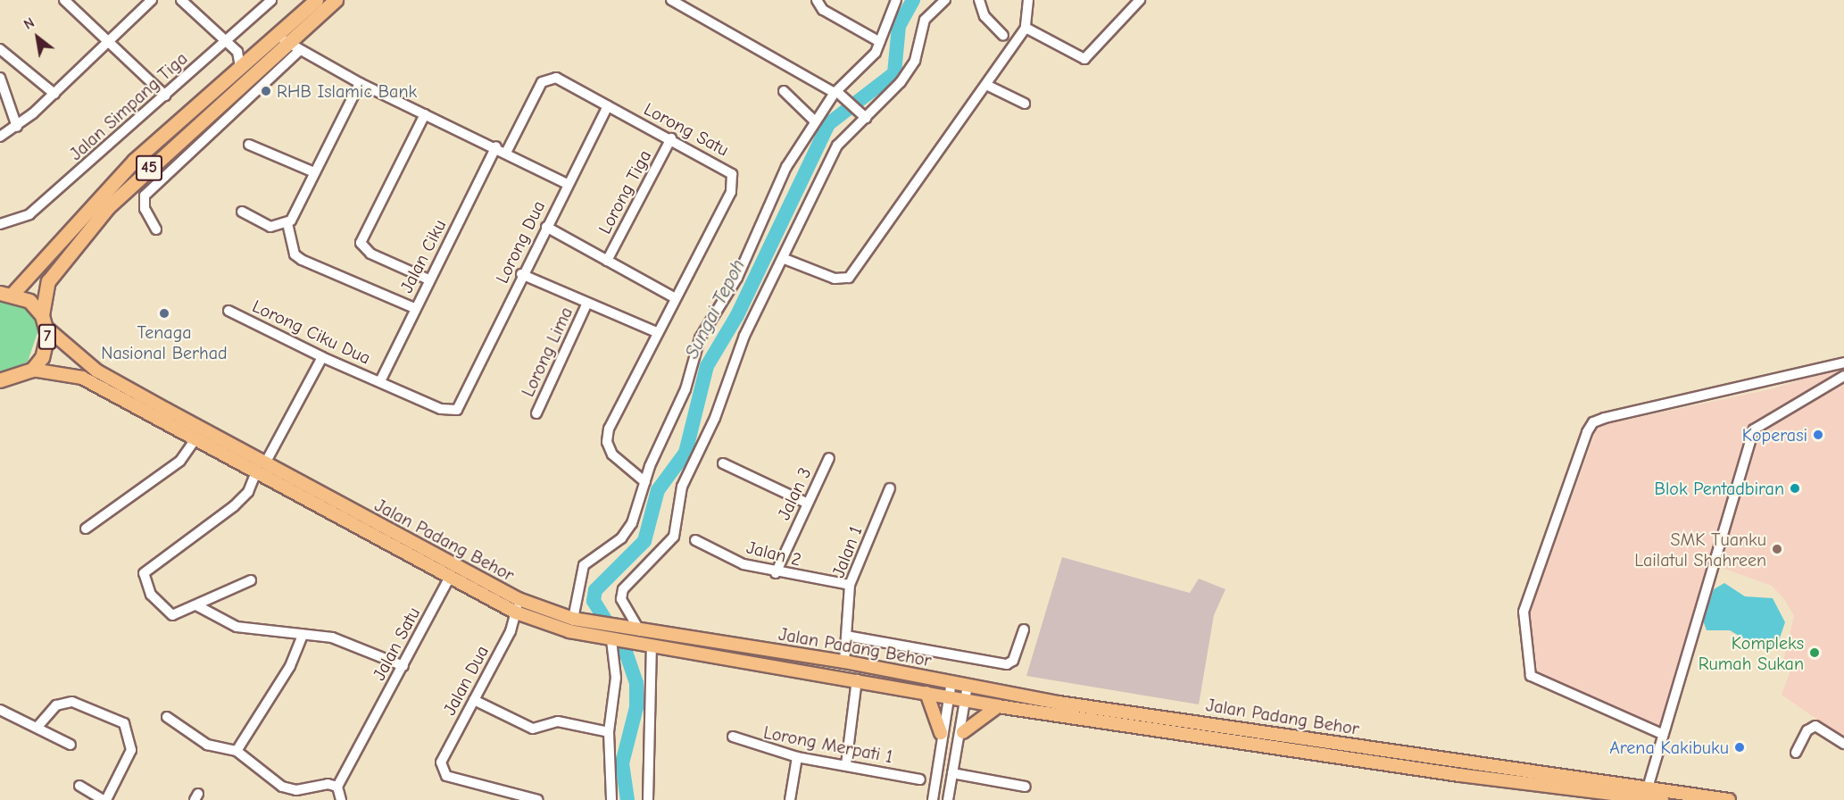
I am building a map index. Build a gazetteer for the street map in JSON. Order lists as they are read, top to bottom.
{
  "streets": {
    "highway": ["45", "7"],
    "main road": ["Jalan Padang Behor"],
    "street": [
      "Jalan Simpang Tiga",
      "Lorong Satu",
      "Lorong Tiga",
      "Lorong Dua",
      "Jalan Ciku",
      "Lorong Ciku Dua",
      "Lorong Lima",
      "Jalan 3",
      "Jalan 1",
      "Jalan 2",
      "Jalan Satu",
      "Jalan Dua",
      "Lorong Merpati 1"
    ]
  },
  "crossings": [
    ["Lorong Satu", "Lorong Tiga"],
    ["Lorong Satu", "Lorong Dua"],
    ["45", "7"],
    ["45", "Jalan Padang Behor"],
    ["Lorong Dua", "Lorong Ciku Dua"],
    ["Jalan Ciku", "Lorong Ciku Dua"],
    ["7", "Jalan Padang Behor"],
    ["Jalan 3", "Jalan 2"],
    ["Jalan Padang Behor", "Jalan 1"],
    ["Jalan Padang Behor", "Jalan Satu"],
    ["Jalan Padang Behor", "Jalan Dua"],
    ["Jalan 1", "Jalan 2"]
  ],
  "water": ["Sungai Tepoh"],
  "places": [
    "RHB Islamic Bank",
    "Tenaga Nasional Berhad",
    "Koperasi",
    "Blok Pentadbiran",
    "SMK Tuanku Lailatul Shahreen",
    "Kompleks Rumah Sukan",
    "Arena Kakibuku"
  ],
  "north": "top left"
}
